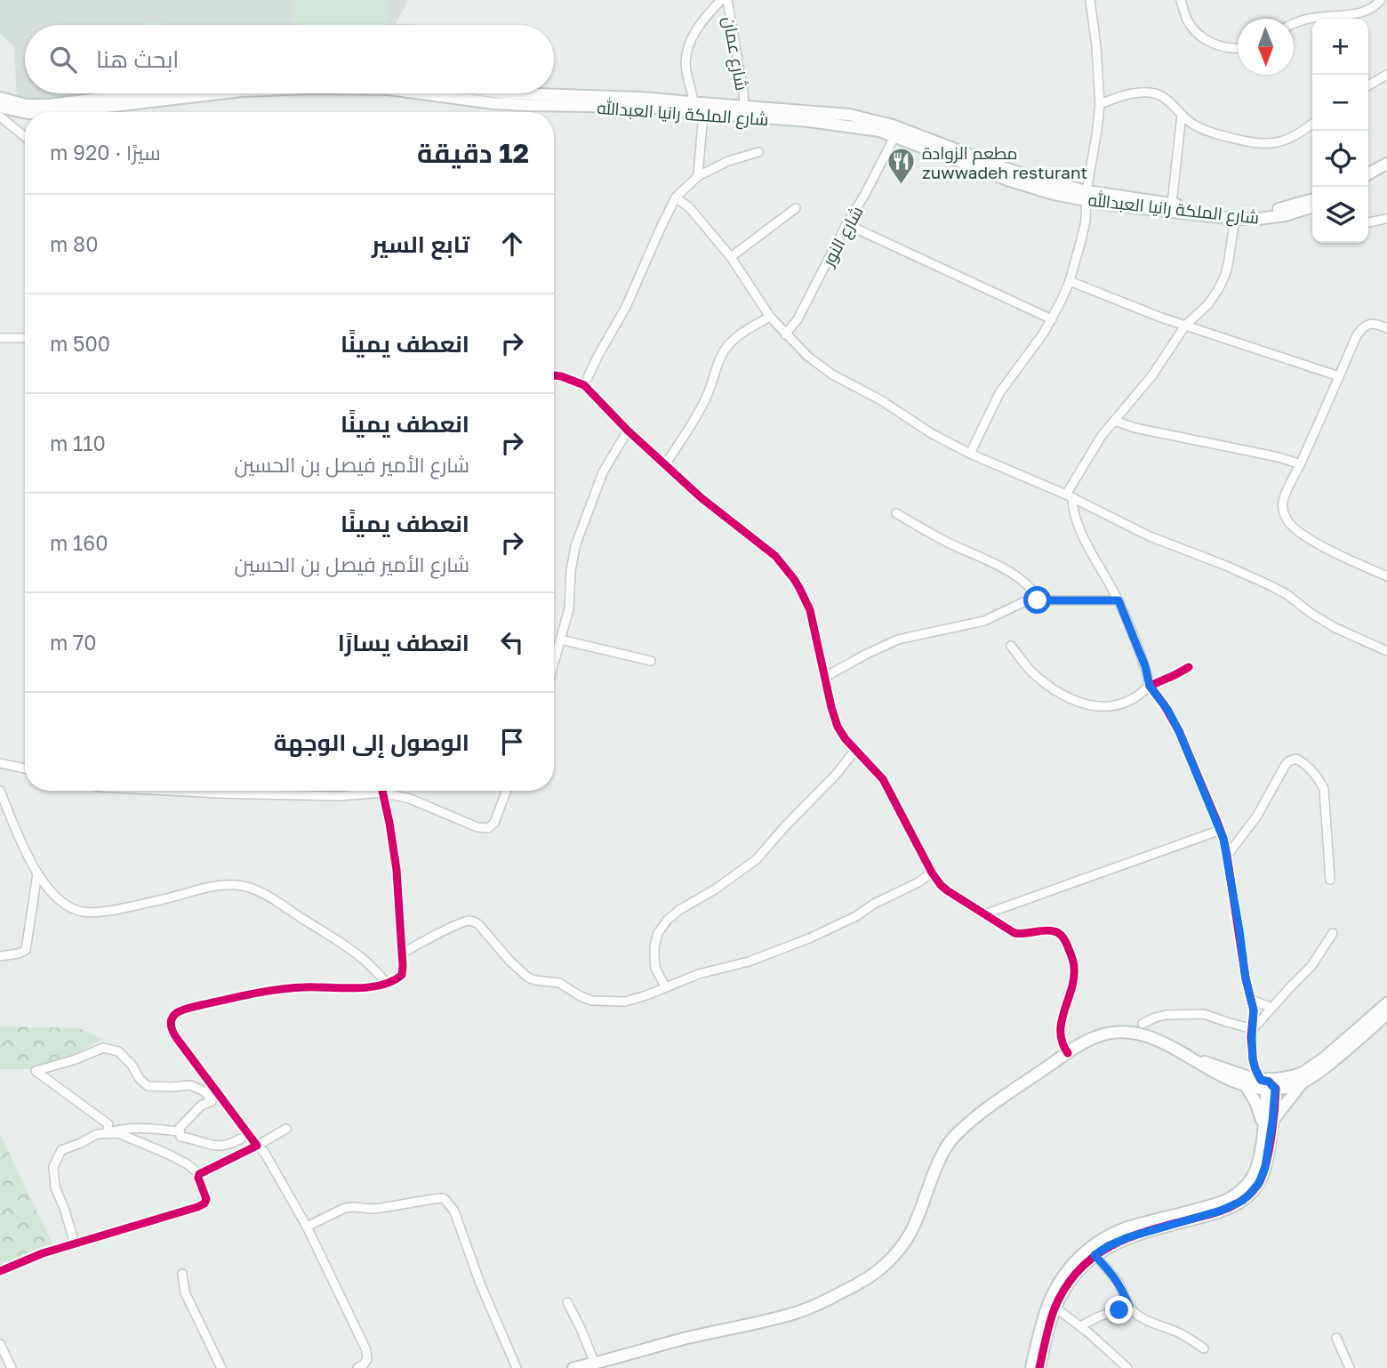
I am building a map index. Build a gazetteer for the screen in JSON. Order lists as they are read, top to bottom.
{
  "streets": {
    "main road": ["شارع الملكة رانيا العبدالله"],
    "street": ["شارع عمان", "شارع النور"]
  },
  "crossings": [
    ["شارع عمان", "شارع الملكة رانيا العبدالله"],
    ["شارع الملكة رانيا العبدالله", "شارع النور"]
  ],
  "places": {
    "restaurant": ["مطعم الزوادة zuwwadeh resturant"]
  },
  "north": "bottom",
  "page": {
    "map_buttons": ["+", "−"],
    "search": "ابحث هنا",
    "heading": ["12 دقيقة", "سيرًا · 920 m"],
    "list": [
      ["تابع السير", "80 m"],
      ["انعطف يمينًا", "500 m"],
      ["انعطف يمينًا", "شارع الأمير فيصل بن الحسين", "110 m"],
      ["انعطف يمينًا", "شارع الأمير فيصل بن الحسين", "160 m"],
      ["انعطف يسارًا", "70 m"],
      "الوصول إلى الوجهة"
    ]
  }
}
